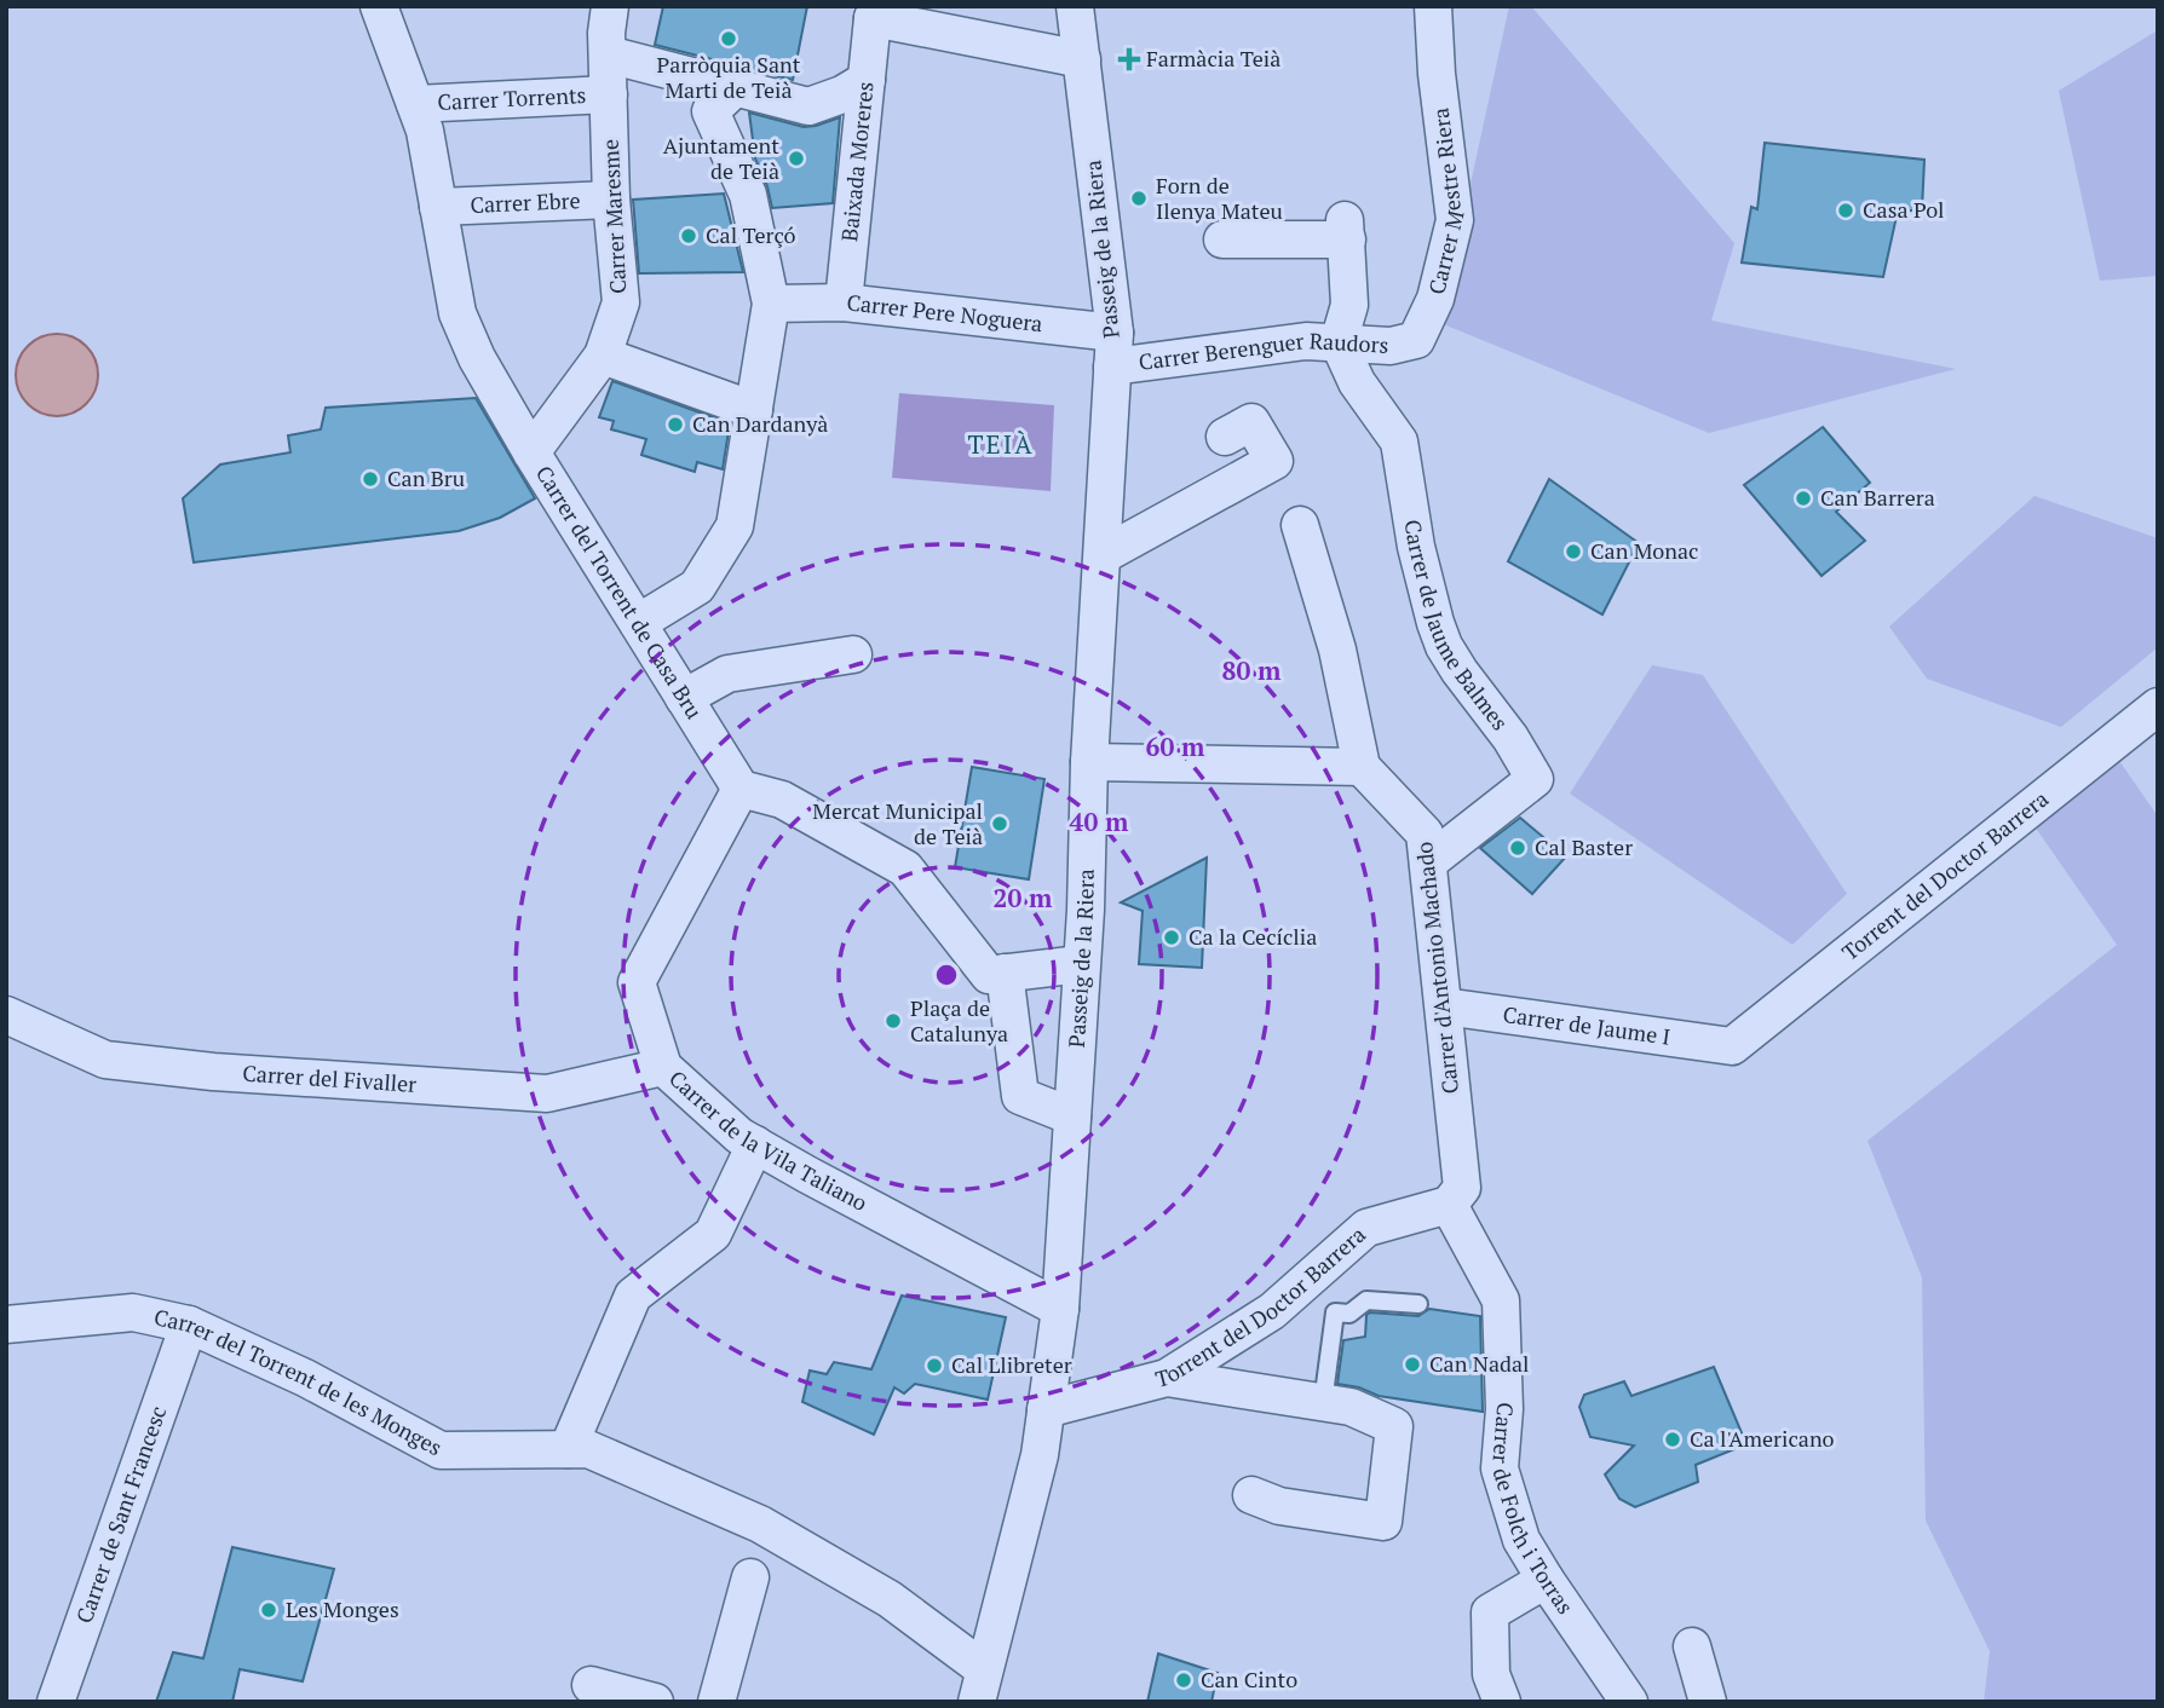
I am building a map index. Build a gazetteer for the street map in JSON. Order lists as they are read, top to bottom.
{
  "streets": {
    "street": [
      "Carrer Torrents",
      "Baixada Moreres",
      "Carrer Mestre Riera",
      "Carrer Ebre",
      "Carrer Maresme",
      "Passeig de la Riera",
      "Carrer Pere Noguera",
      "Carrer Berenguer Raudors",
      "Carrer del Torrent de Casa Bru",
      "Carrer de Jaume Balmes",
      "Torrent del Doctor Barrera",
      "Carrer d'Antonio Machado",
      "Carrer de Jaume I",
      "Carrer del Fivaller",
      "Carrer de la Vila Taliano",
      "Carrer del Torrent de les Monges",
      "Carrer de Folch i Torras",
      "Carrer de Sant Francesc"
    ]
  },
  "crossings": [
    ["Carrer Torrents", "Carrer Maresme"],
    ["Carrer Torrents", "Carrer del Torrent de Casa Bru"],
    ["Baixada Moreres", "Carrer Pere Noguera"],
    ["Carrer Mestre Riera", "Carrer Berenguer Raudors"],
    ["Carrer Ebre", "Carrer Maresme"],
    ["Carrer Ebre", "Carrer del Torrent de Casa Bru"],
    ["Carrer Maresme", "Carrer del Torrent de Casa Bru"],
    ["Passeig de la Riera", "Carrer Pere Noguera"],
    ["Passeig de la Riera", "Carrer Berenguer Raudors"],
    ["Passeig de la Riera", "Torrent del Doctor Barrera"],
    ["Passeig de la Riera", "Carrer de la Vila Taliano"],
    ["Passeig de la Riera", "Carrer del Torrent de les Monges"],
    ["Carrer Pere Noguera", "Carrer Berenguer Raudors"],
    ["Carrer Berenguer Raudors", "Carrer de Jaume Balmes"],
    ["Carrer del Torrent de Casa Bru", "Carrer de la Vila Taliano"],
    ["Carrer de Jaume Balmes", "Carrer d'Antonio Machado"],
    ["Torrent del Doctor Barrera", "Carrer d'Antonio Machado"],
    ["Torrent del Doctor Barrera", "Carrer de Jaume I"],
    ["Torrent del Doctor Barrera", "Carrer de Folch i Torras"],
    ["Carrer d'Antonio Machado", "Carrer de Jaume I"],
    ["Carrer d'Antonio Machado", "Carrer de Folch i Torras"],
    ["Carrer del Fivaller", "Carrer de la Vila Taliano"],
    ["Carrer del Torrent de les Monges", "Carrer de Sant Francesc"]
  ],
  "districts": ["TEIÀ"],
  "places": {
    "other": [
      "Parròquia Sant Marti de Teià",
      "Ajuntament de Teià",
      "Forn de Ilenya Mateu",
      "Casa Pol",
      "Cal Terçó",
      "Can Dardanyà",
      "Can Bru",
      "Can Barrera",
      "Can Monac",
      "Mercat Municipal de Teià",
      "Cal Baster",
      "Ca la Cecíclia",
      "Plaça de Catalunya",
      "Can Nadal",
      "Cal Llibreter",
      "Ca l'Americano",
      "Les Monges",
      "Can Cinto"
    ],
    "health": ["Farmàcia Teià"]
  },
  "rings": [
    "80 m",
    "60 m",
    "40 m",
    "20 m"
  ]
}
